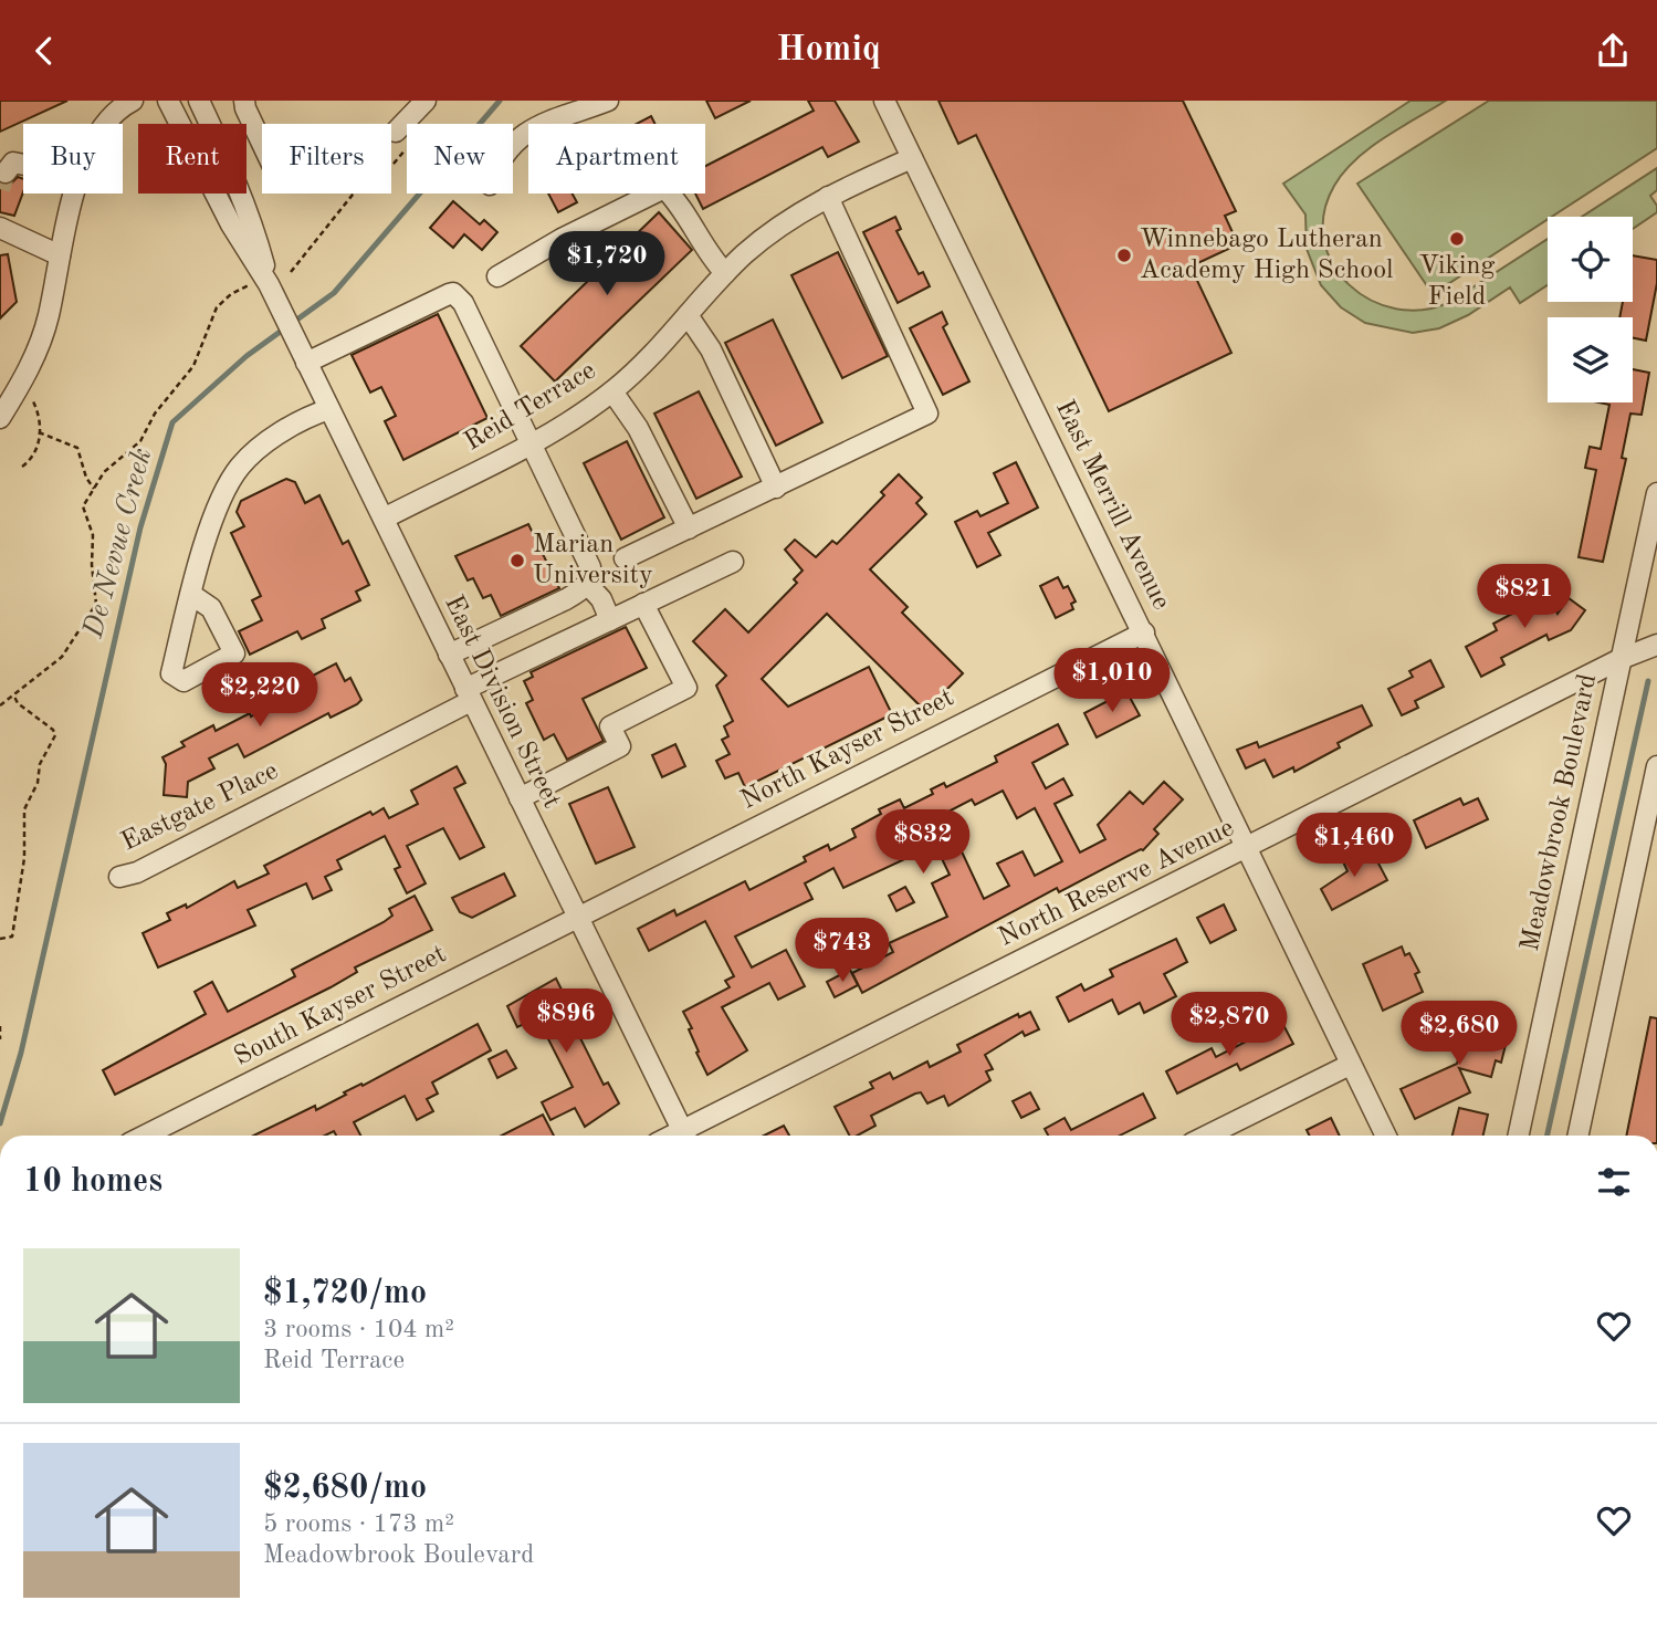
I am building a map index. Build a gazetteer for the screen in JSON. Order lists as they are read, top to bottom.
{
  "streets": {
    "street": [
      "Reid Terrace",
      "East Merrill Avenue",
      "East Division Street",
      "North Kayser Street",
      "Eastgate Place",
      "Meadowbrook Boulevard",
      "North Reserve Avenue",
      "South Kayser Street"
    ]
  },
  "crossings": [
    ["Reid Terrace", "East Merrill Avenue"],
    ["Reid Terrace", "East Division Street"],
    ["East Merrill Avenue", "North Kayser Street"],
    ["East Merrill Avenue", "North Reserve Avenue"],
    ["East Division Street", "North Kayser Street"],
    ["East Division Street", "Eastgate Place"],
    ["East Division Street", "South Kayser Street"],
    ["North Kayser Street", "South Kayser Street"],
    ["Meadowbrook Boulevard", "North Reserve Avenue"]
  ],
  "water": ["De Nevue Creek"],
  "places": ["Viking Field", "Winnebago Lutheran Academy High School", "Marian University"],
  "page": {
    "header": "Homiq",
    "chip": [
      "Buy",
      "Rent",
      "Filters",
      "New",
      "Apartment"
    ],
    "price": [
      "$1,720",
      "$821",
      "$1,010",
      "$2,220",
      "$832",
      "$1,460",
      "$743",
      "$896",
      "$2,870",
      "$2,680"
    ],
    "heading": "10 homes",
    "list": [
      {
        "name": "$1,720/mo",
        "note": "3 rooms · 104 m² · Reid Terrace"
      },
      {
        "name": "$2,680/mo",
        "note": "5 rooms · 173 m² · Meadowbrook Boulevard"
      }
    ]
  }
}
